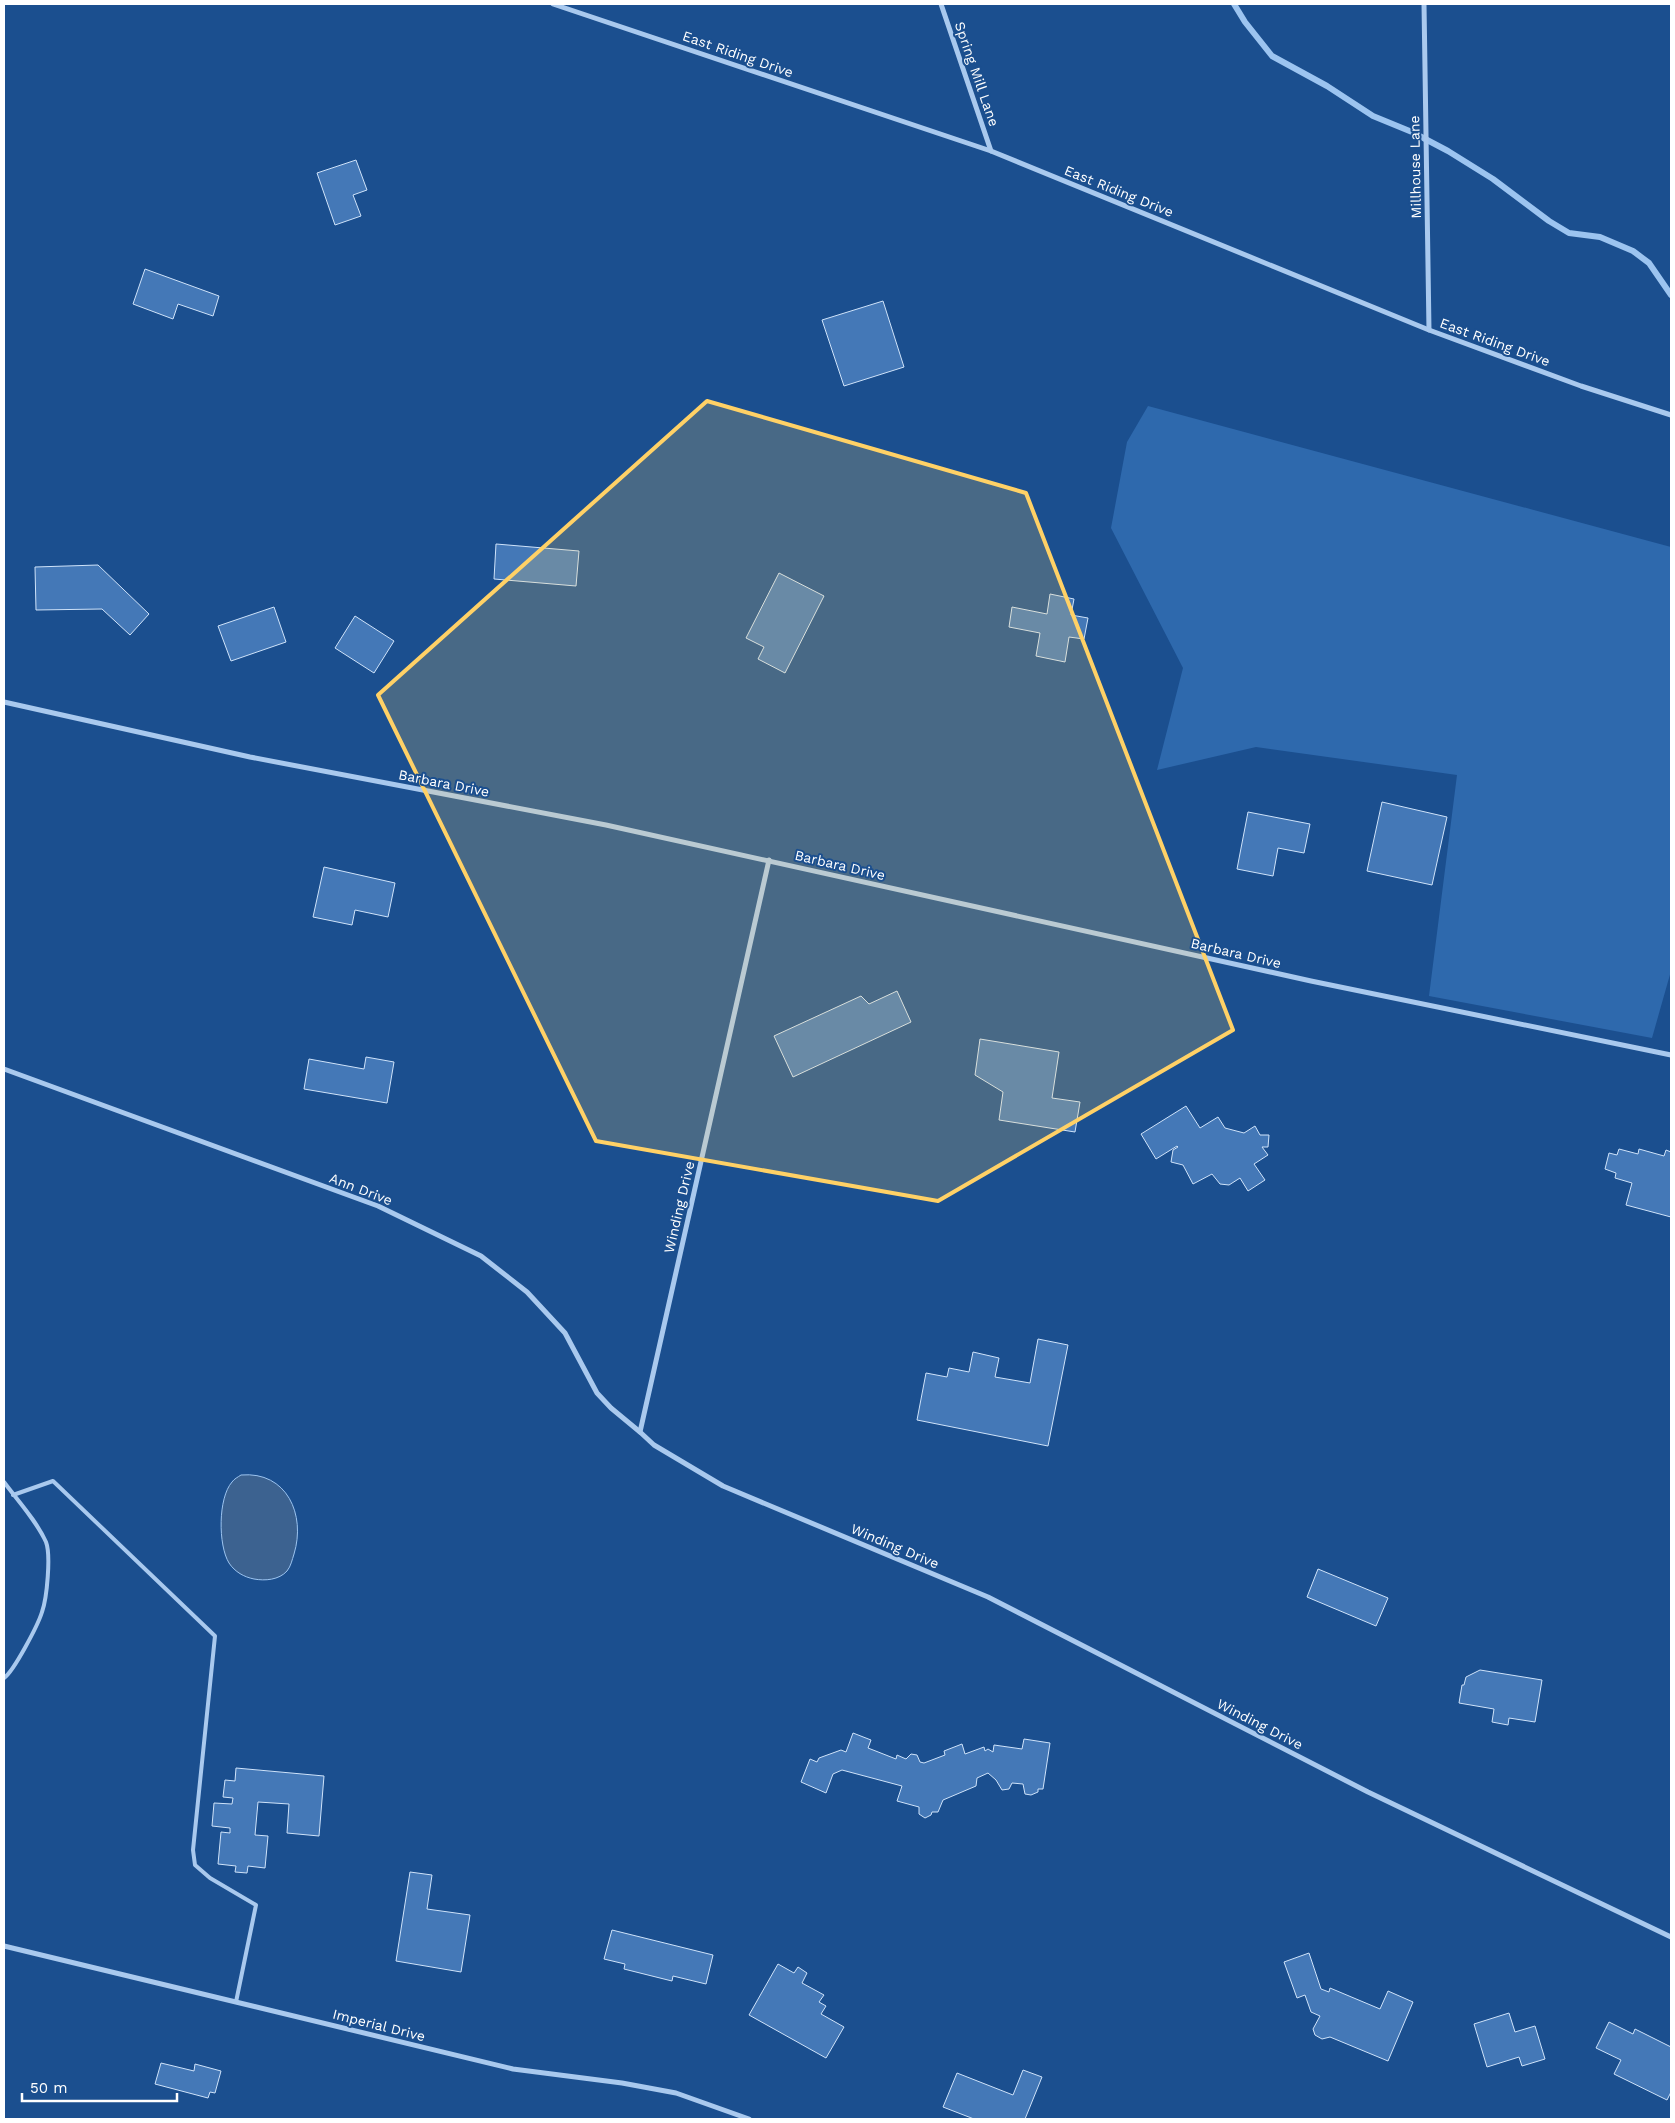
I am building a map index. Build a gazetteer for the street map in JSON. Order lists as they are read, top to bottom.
{
  "streets": {
    "street": [
      "East Riding Drive",
      "Spring Mill Lane",
      "Millhouse Lane",
      "Barbara Drive",
      "Ann Drive",
      "Winding Drive",
      "Imperial Drive"
    ]
  },
  "crossings": [
    ["East Riding Drive", "Spring Mill Lane"],
    ["East Riding Drive", "Millhouse Lane"],
    ["Barbara Drive", "Winding Drive"],
    ["Ann Drive", "Winding Drive"]
  ],
  "scale_bar": "50 m"
}
